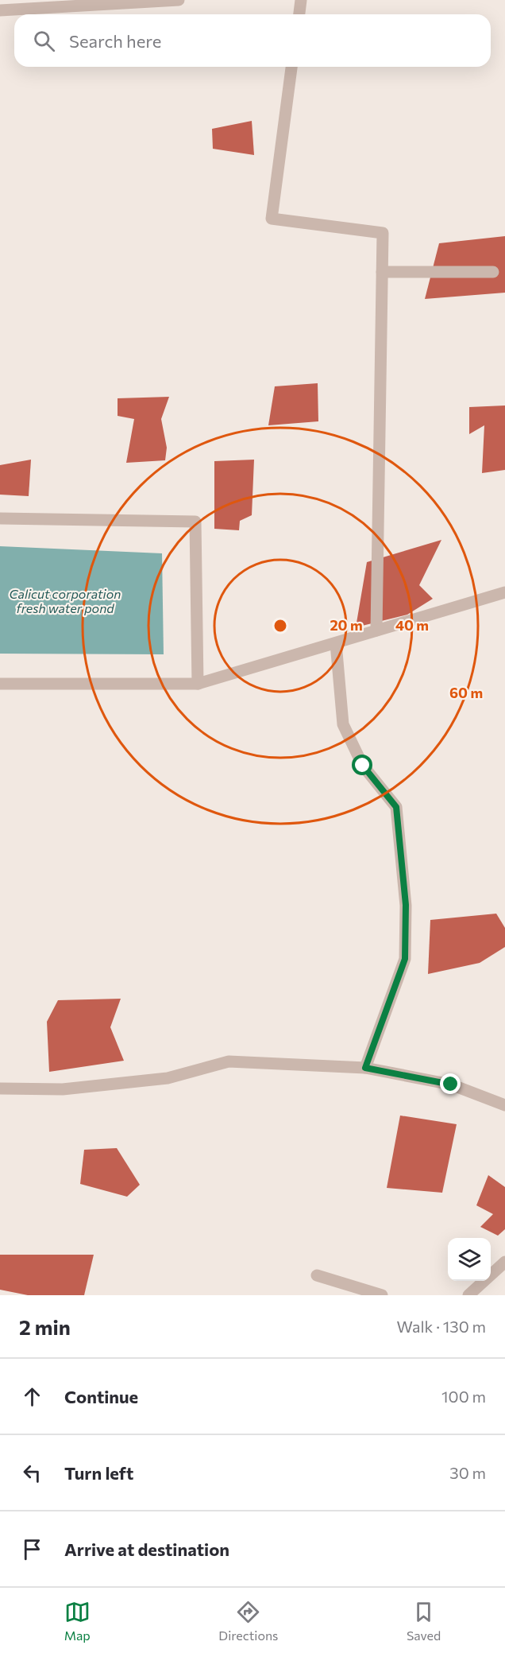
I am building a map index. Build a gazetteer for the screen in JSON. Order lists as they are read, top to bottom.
{
  "water": ["Calicut corporation fresh water pond"],
  "page": {
    "search": "Search here",
    "heading": ["2 min", "Walk · 130 m"],
    "list": [
      ["Continue", "100 m"],
      ["Turn left", "30 m"],
      "Arrive at destination"
    ],
    "nav": ["Map", "Directions", "Saved"]
  },
  "rings": ["20 m", "40 m", "60 m"]
}
